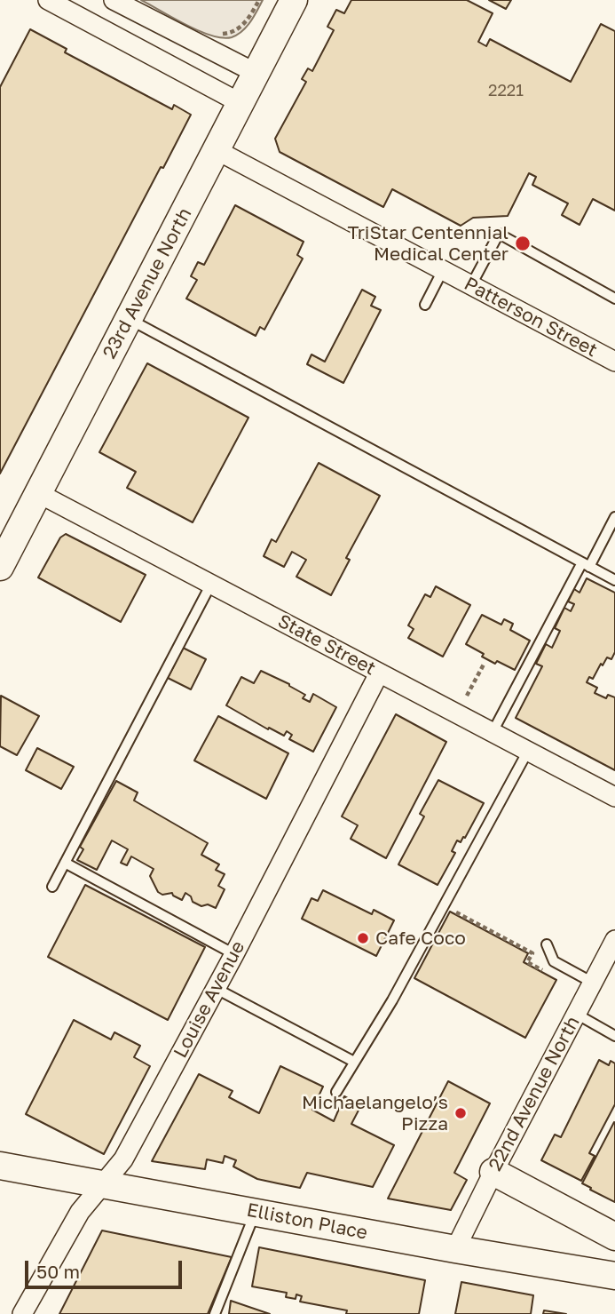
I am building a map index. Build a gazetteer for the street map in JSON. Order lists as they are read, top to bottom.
{
  "streets": {
    "main road": ["23rd Avenue North", "Elliston Place"],
    "street": [
      "Patterson Street",
      "State Street",
      "Louise Avenue",
      "22nd Avenue North"
    ]
  },
  "crossings": [
    ["23rd Avenue North", "Patterson Street"],
    ["23rd Avenue North", "State Street"],
    ["State Street", "Louise Avenue"],
    ["Louise Avenue", "Elliston Place"],
    ["22nd Avenue North", "Elliston Place"]
  ],
  "places": ["TriStar Centennial Medical Center", "Cafe Coco", "Michaelangelo’s Pizza"],
  "house_numbers": ["2221"],
  "scale_bar": "50 m"
}
